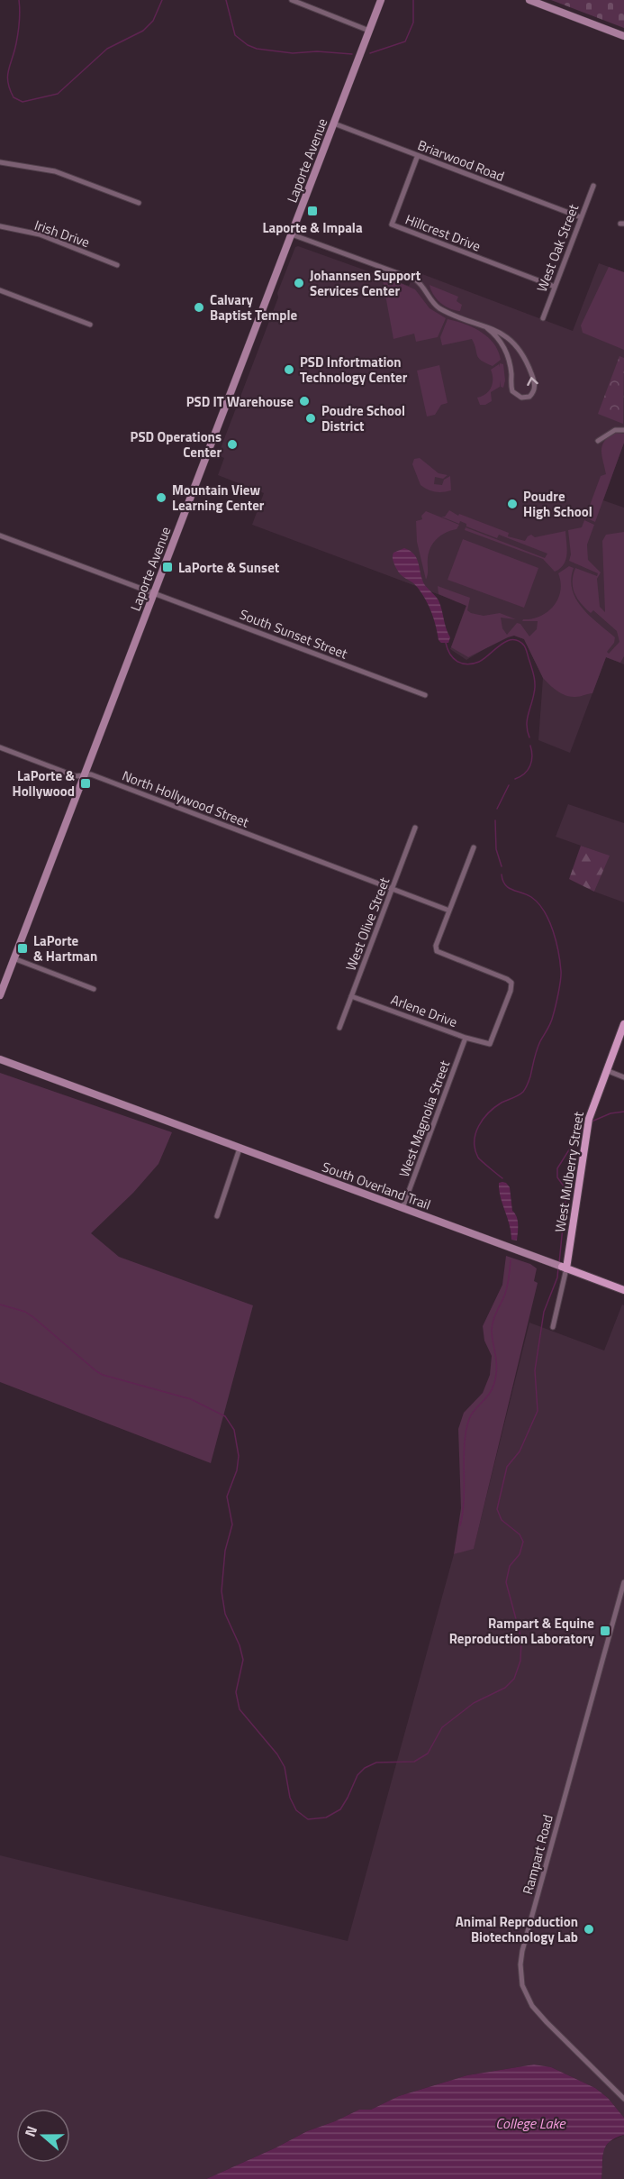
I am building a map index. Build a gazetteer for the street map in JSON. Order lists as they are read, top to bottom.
{
  "streets": {
    "main road": ["West Mulberry Street", "South Overland Trail"],
    "street": [
      "Laporte Avenue",
      "Briarwood Road",
      "Hillcrest Drive",
      "Irish Drive",
      "West Oak Street",
      "South Sunset Street",
      "North Hollywood Street",
      "West Olive Street",
      "Arlene Drive",
      "West Magnolia Street",
      "Rampart Road"
    ]
  },
  "crossings": [
    ["Laporte Avenue", "Briarwood Road"],
    ["Laporte Avenue", "South Sunset Street"],
    ["Laporte Avenue", "North Hollywood Street"],
    ["Briarwood Road", "Hillcrest Drive"],
    ["Briarwood Road", "West Oak Street"],
    ["Hillcrest Drive", "West Oak Street"],
    ["North Hollywood Street", "West Olive Street"],
    ["North Hollywood Street", "Arlene Drive"],
    ["West Olive Street", "Arlene Drive"],
    ["Arlene Drive", "West Magnolia Street"],
    ["West Magnolia Street", "South Overland Trail"],
    ["West Mulberry Street", "South Overland Trail"]
  ],
  "water": ["College Lake"],
  "places": {
    "transit": [
      "Laporte & Impala",
      "LaPorte & Sunset",
      "LaPorte & Hollywood",
      "LaPorte & Hartman",
      "Rampart & Equine Reproduction Laboratory"
    ],
    "other": [
      "Johannsen Support Services Center",
      "Calvary Baptist Temple",
      "PSD Infortmation Technology Center",
      "PSD IT Warehouse",
      "Poudre School District",
      "PSD Operations Center",
      "Mountain View Learning Center",
      "Poudre High School",
      "Animal Reproduction Biotechnology Lab"
    ]
  },
  "north": "left"
}
